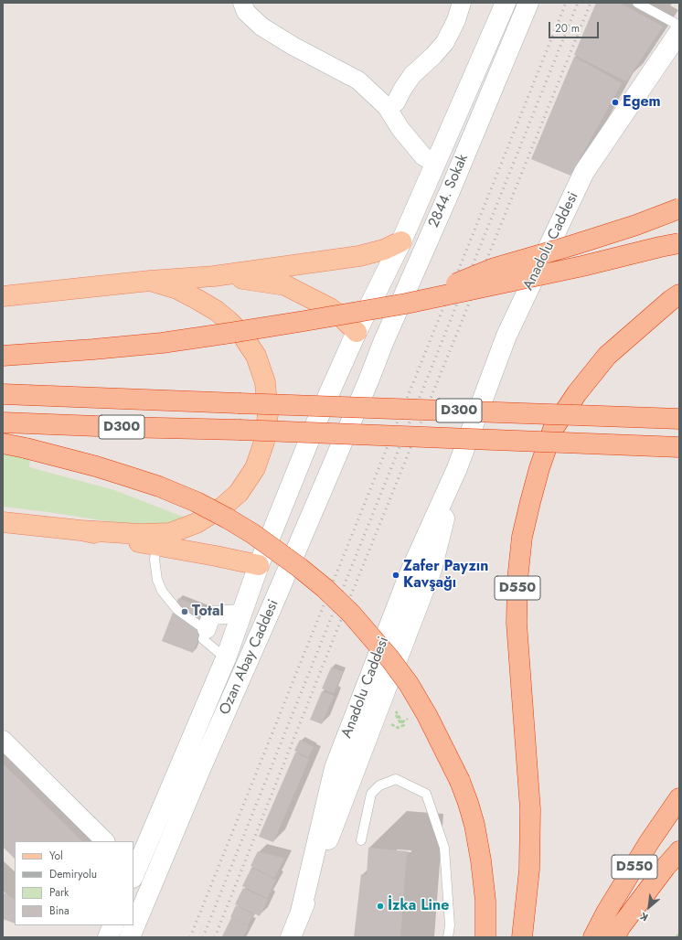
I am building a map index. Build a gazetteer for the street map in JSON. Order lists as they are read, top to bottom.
{
  "streets": {
    "highway": ["D300", "D550"],
    "main road": ["2844. Sokak", "Anadolu Caddesi", "Ozan Abay Caddesi"]
  },
  "crossings": [
    ["2844. Sokak", "Ozan Abay Caddesi"]
  ],
  "places": [
    "Egem",
    "Zafer Payzın Kavşağı",
    "Total",
    "İzka Line"
  ],
  "legend": [
    "Yol",
    "Demiryolu",
    "Park",
    "Bina"
  ],
  "scale_bar": "20 m",
  "north": "bottom left"
}
